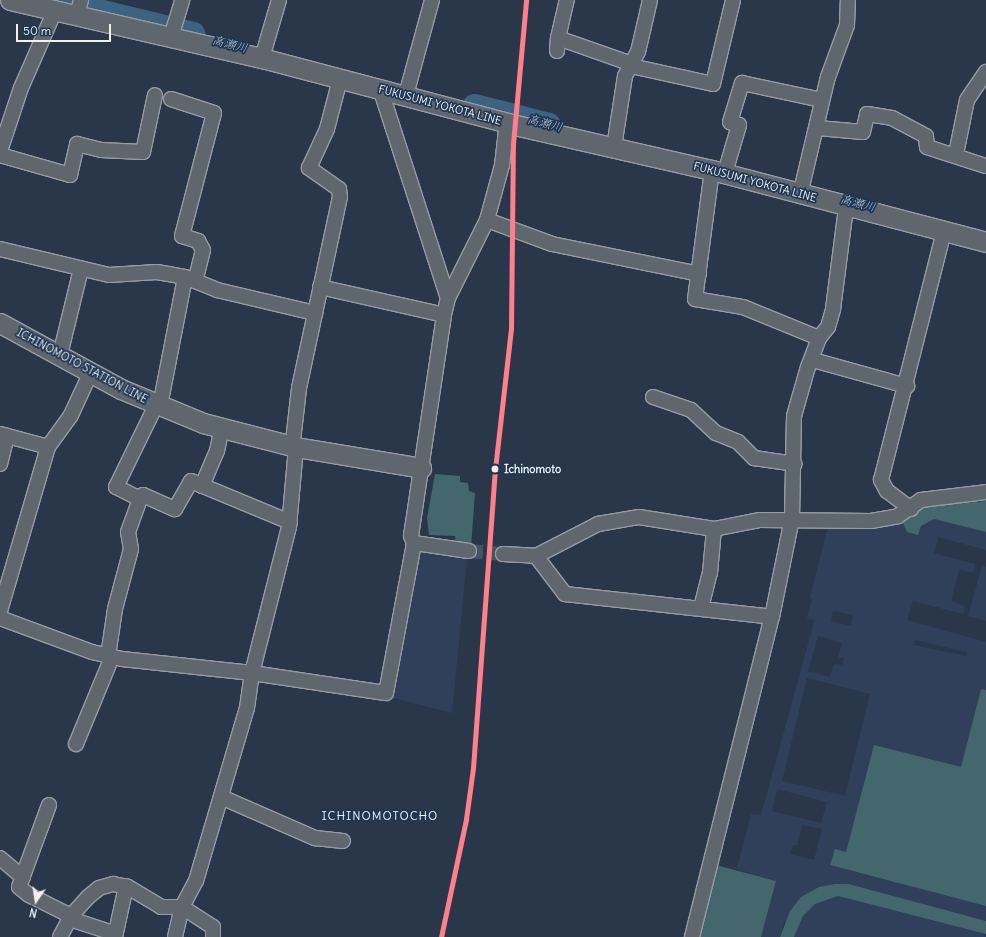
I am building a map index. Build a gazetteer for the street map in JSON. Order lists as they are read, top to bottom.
{
  "streets": {
    "main road": ["FUKUSUMI YOKOTA LINE", "ICHINOMOTO STATION LINE"]
  },
  "districts": ["ICHINOMOTOCHO"],
  "water": ["高瀬川"],
  "places": ["Ichinomoto"],
  "scale_bar": "50 m",
  "north": "bottom"
}
